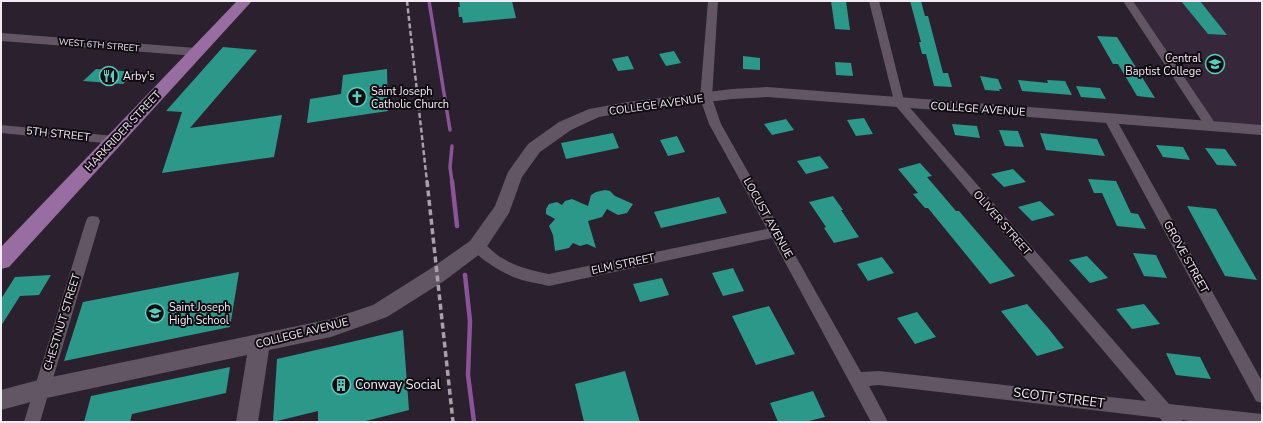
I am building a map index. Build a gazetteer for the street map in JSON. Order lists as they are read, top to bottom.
{
  "streets": {
    "main road": ["HARKRIDER STREET"],
    "street": [
      "WEST 6TH STREET",
      "COLLEGE AVENUE",
      "5TH STREET",
      "LOCUST AVENUE",
      "OLIVER STREET",
      "GROVE STREET",
      "ELM STREET",
      "CHESTNUT STREET",
      "SCOTT STREET"
    ]
  },
  "crossings": [
    ["WEST 6TH STREET", "HARKRIDER STREET"],
    ["COLLEGE AVENUE", "LOCUST AVENUE"],
    ["COLLEGE AVENUE", "OLIVER STREET"],
    ["COLLEGE AVENUE", "GROVE STREET"],
    ["COLLEGE AVENUE", "ELM STREET"],
    ["COLLEGE AVENUE", "CHESTNUT STREET"],
    ["HARKRIDER STREET", "5TH STREET"],
    ["LOCUST AVENUE", "ELM STREET"],
    ["LOCUST AVENUE", "SCOTT STREET"],
    ["OLIVER STREET", "SCOTT STREET"]
  ],
  "places": {
    "school or university": ["Central Baptist College", "Saint Joseph High School"],
    "restaurant": ["Arby's"],
    "church": ["Saint Joseph Catholic Church"],
    "building": ["Conway Social"]
  }
}
